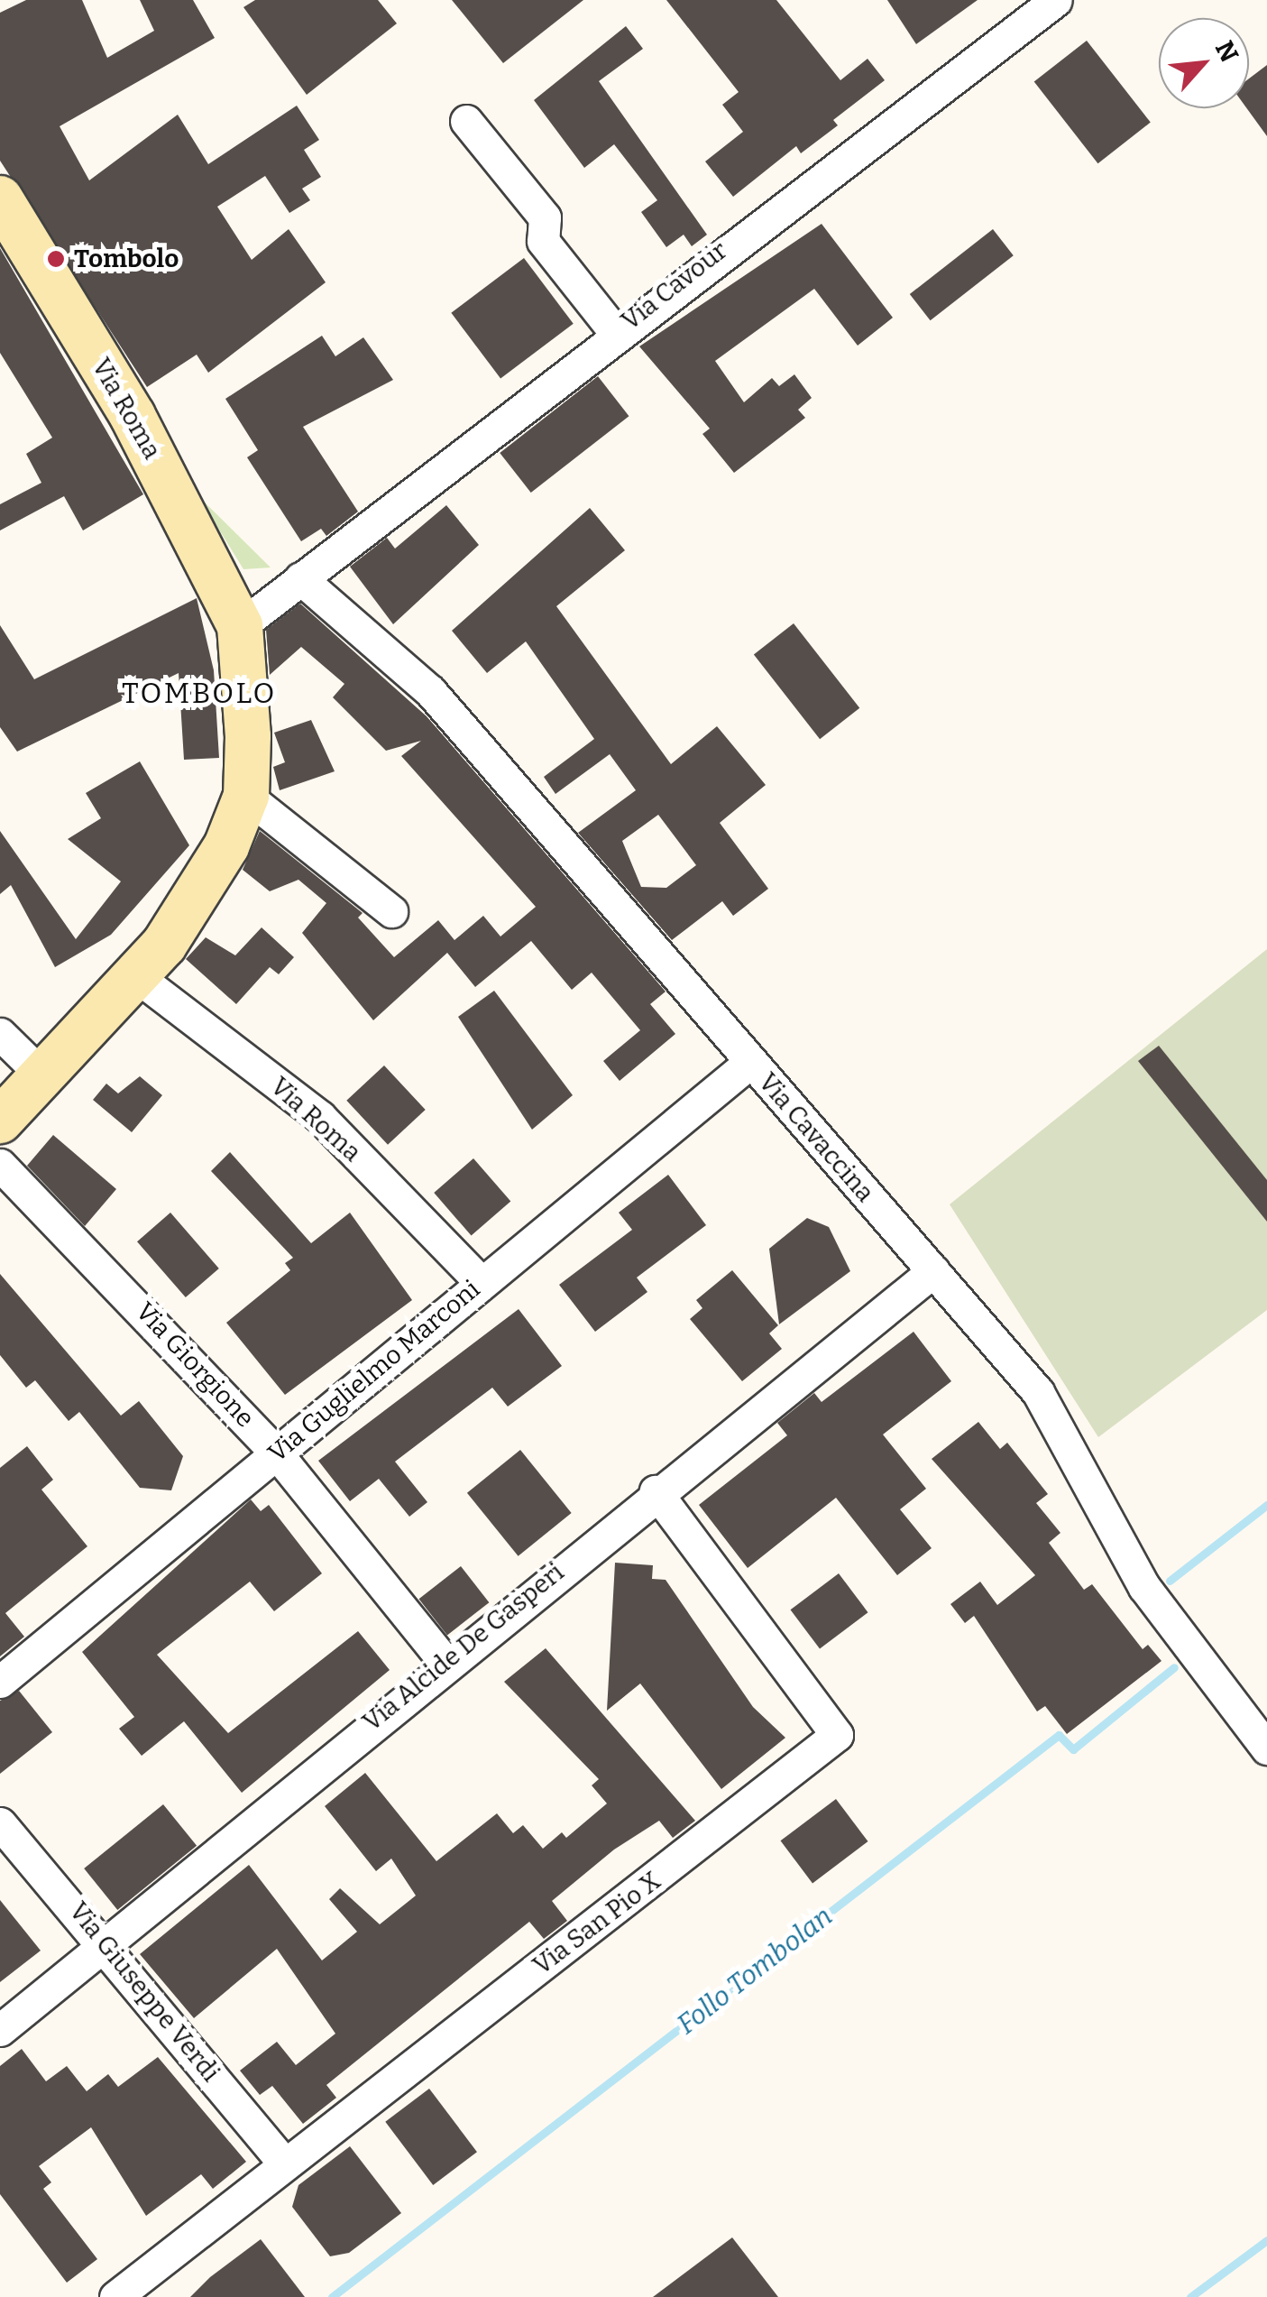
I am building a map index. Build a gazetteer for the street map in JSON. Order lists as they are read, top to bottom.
{
  "streets": {
    "main road": ["Via Roma"],
    "street": [
      "Via Cavour",
      "Via Cavaccina",
      "Via Giorgione",
      "Via Guglielmo Marconi",
      "Via Alcide De Gasperi",
      "Via San Pio X",
      "Via Giuseppe Verdi"
    ]
  },
  "crossings": [
    ["Via Cavour", "Via Cavaccina"],
    ["Via Roma", "Via Guglielmo Marconi"],
    ["Via Cavaccina", "Via Guglielmo Marconi"],
    ["Via Cavaccina", "Via Alcide De Gasperi"],
    ["Via Giorgione", "Via Guglielmo Marconi"],
    ["Via Giorgione", "Via Alcide De Gasperi"],
    ["Via Alcide De Gasperi", "Via San Pio X"],
    ["Via Alcide De Gasperi", "Via Giuseppe Verdi"],
    ["Via San Pio X", "Via Giuseppe Verdi"]
  ],
  "districts": ["TOMBOLO"],
  "water": ["Follo Tombolan"],
  "places": ["Tombolo"],
  "north": "top right"
}
